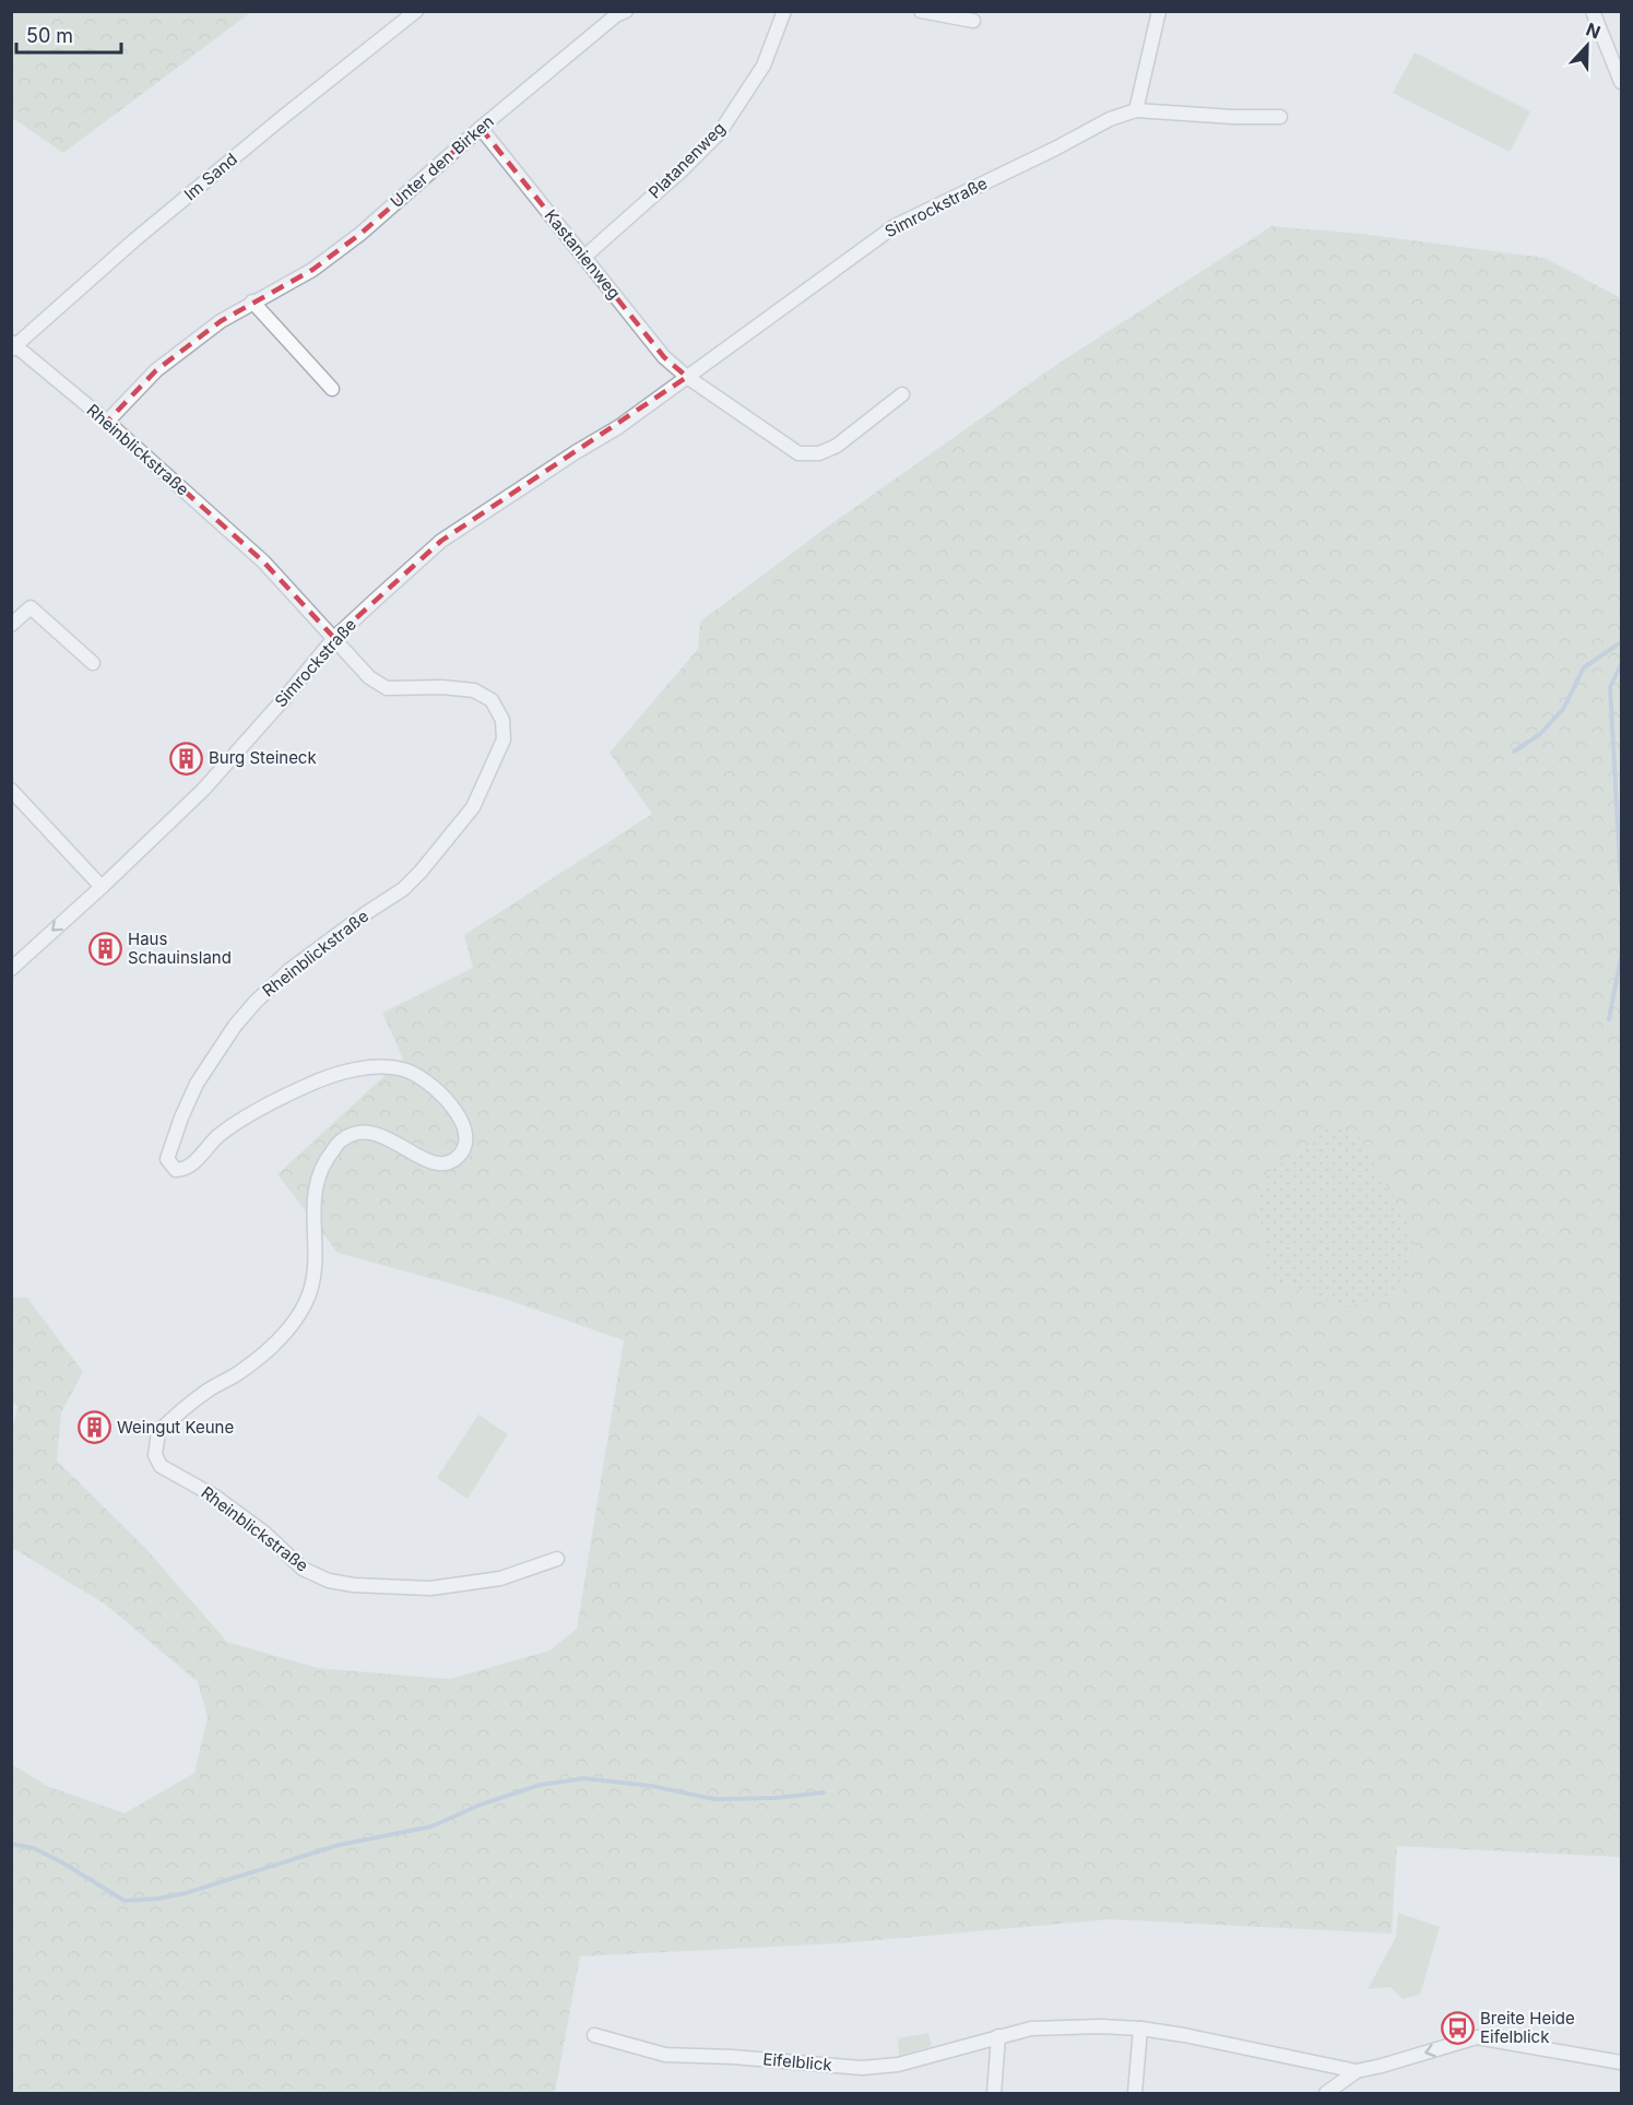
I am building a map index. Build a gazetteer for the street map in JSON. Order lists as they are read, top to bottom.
{
  "streets": {
    "street": [
      "Platanenweg",
      "Unter den Birken",
      "Im Sand",
      "Simrockstraße",
      "Kastanienweg",
      "Rheinblickstraße",
      "Eifelblick"
    ]
  },
  "crossings": [
    ["Platanenweg", "Kastanienweg"],
    ["Unter den Birken", "Kastanienweg"],
    ["Unter den Birken", "Rheinblickstraße"],
    ["Im Sand", "Rheinblickstraße"],
    ["Simrockstraße", "Kastanienweg"],
    ["Simrockstraße", "Rheinblickstraße"]
  ],
  "places": {
    "building": ["Burg Steineck", "Haus Schauinsland", "Weingut Keune"],
    "bus stop": ["Breite Heide Eifelblick"]
  },
  "scale_bar": "50 m",
  "north": "top"
}
